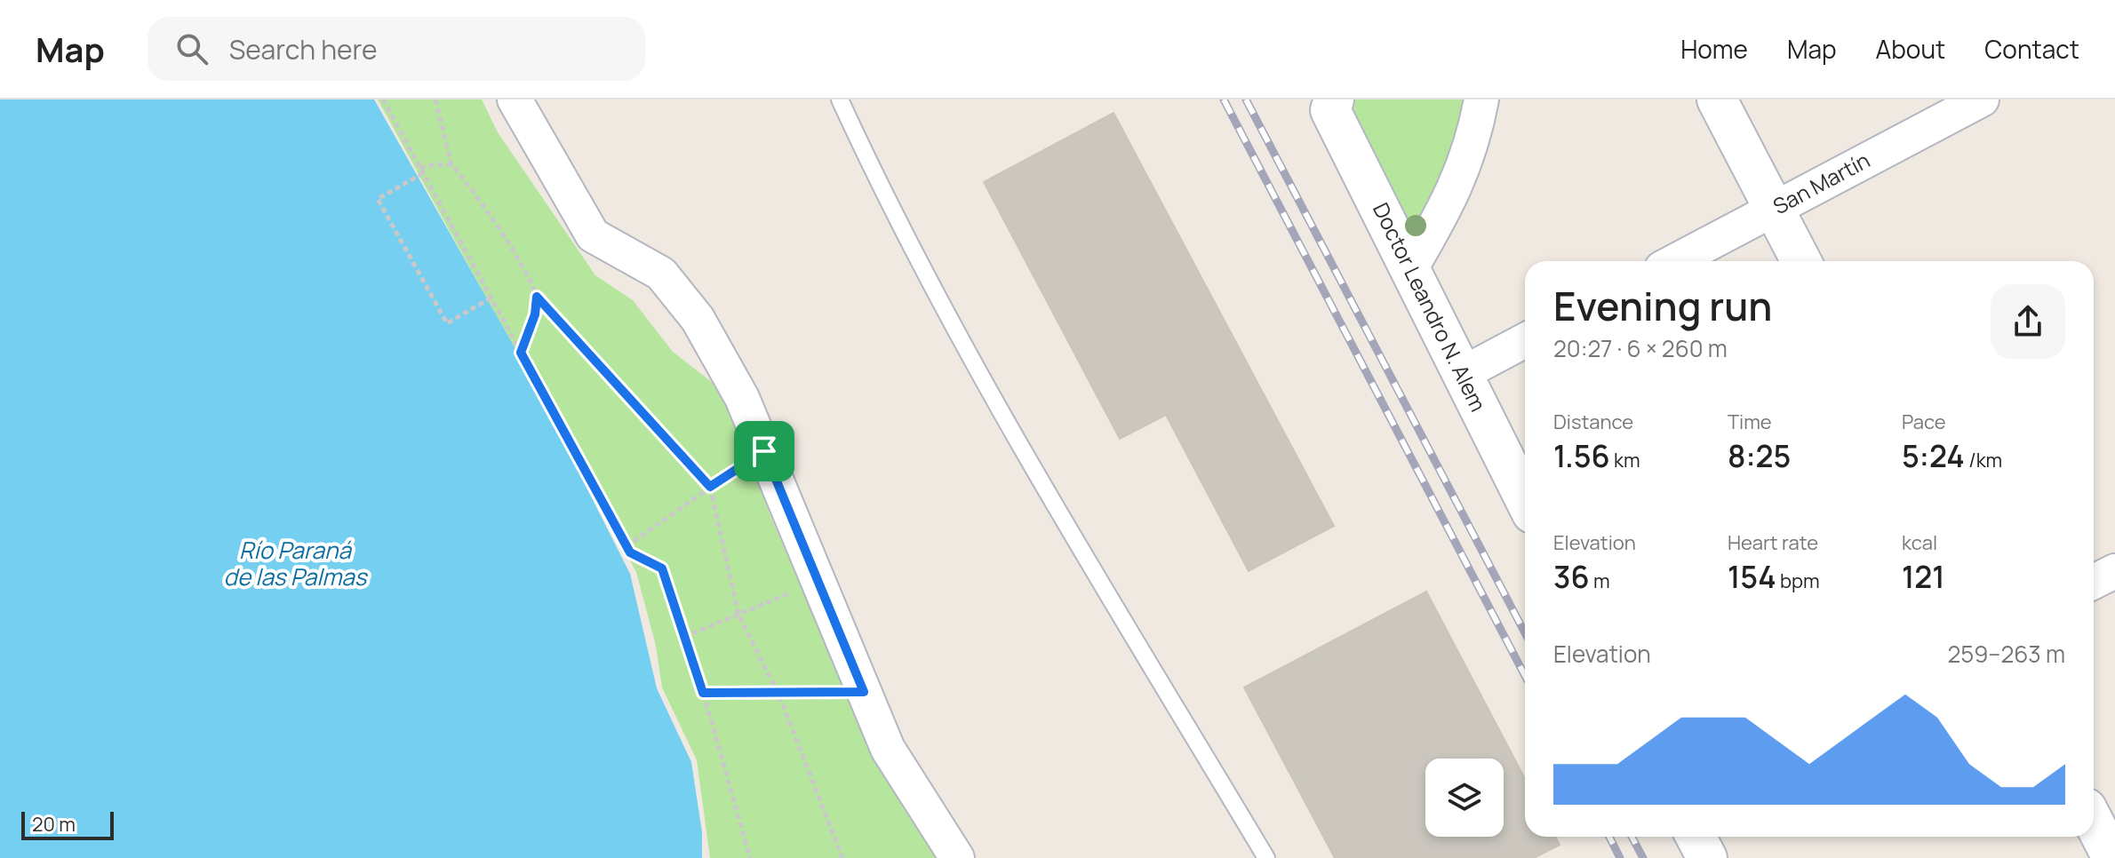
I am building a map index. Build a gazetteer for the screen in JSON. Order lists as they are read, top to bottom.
{
  "streets": {
    "street": ["San Martín", "Doctor Leandro N. Alem"]
  },
  "water": ["Río Paraná de las Palmas"],
  "scale_bar": "20 m",
  "page": {
    "header": "Map",
    "search": "Search here",
    "nav": [
      "Home",
      "Map",
      "About",
      "Contact"
    ],
    "heading": ["Evening run", "20:27 · 6 × 260 m"],
    "stats": [
      ["Distance", "1.56 km"],
      ["Time", "8:25"],
      ["Pace", "5:24 /km"],
      ["Elevation", "36 m"],
      ["Heart rate", "154 bpm"],
      ["kcal", "121"]
    ],
    "chart": ["Elevation", "259–263 m"],
    "scale": "20 m"
  }
}
